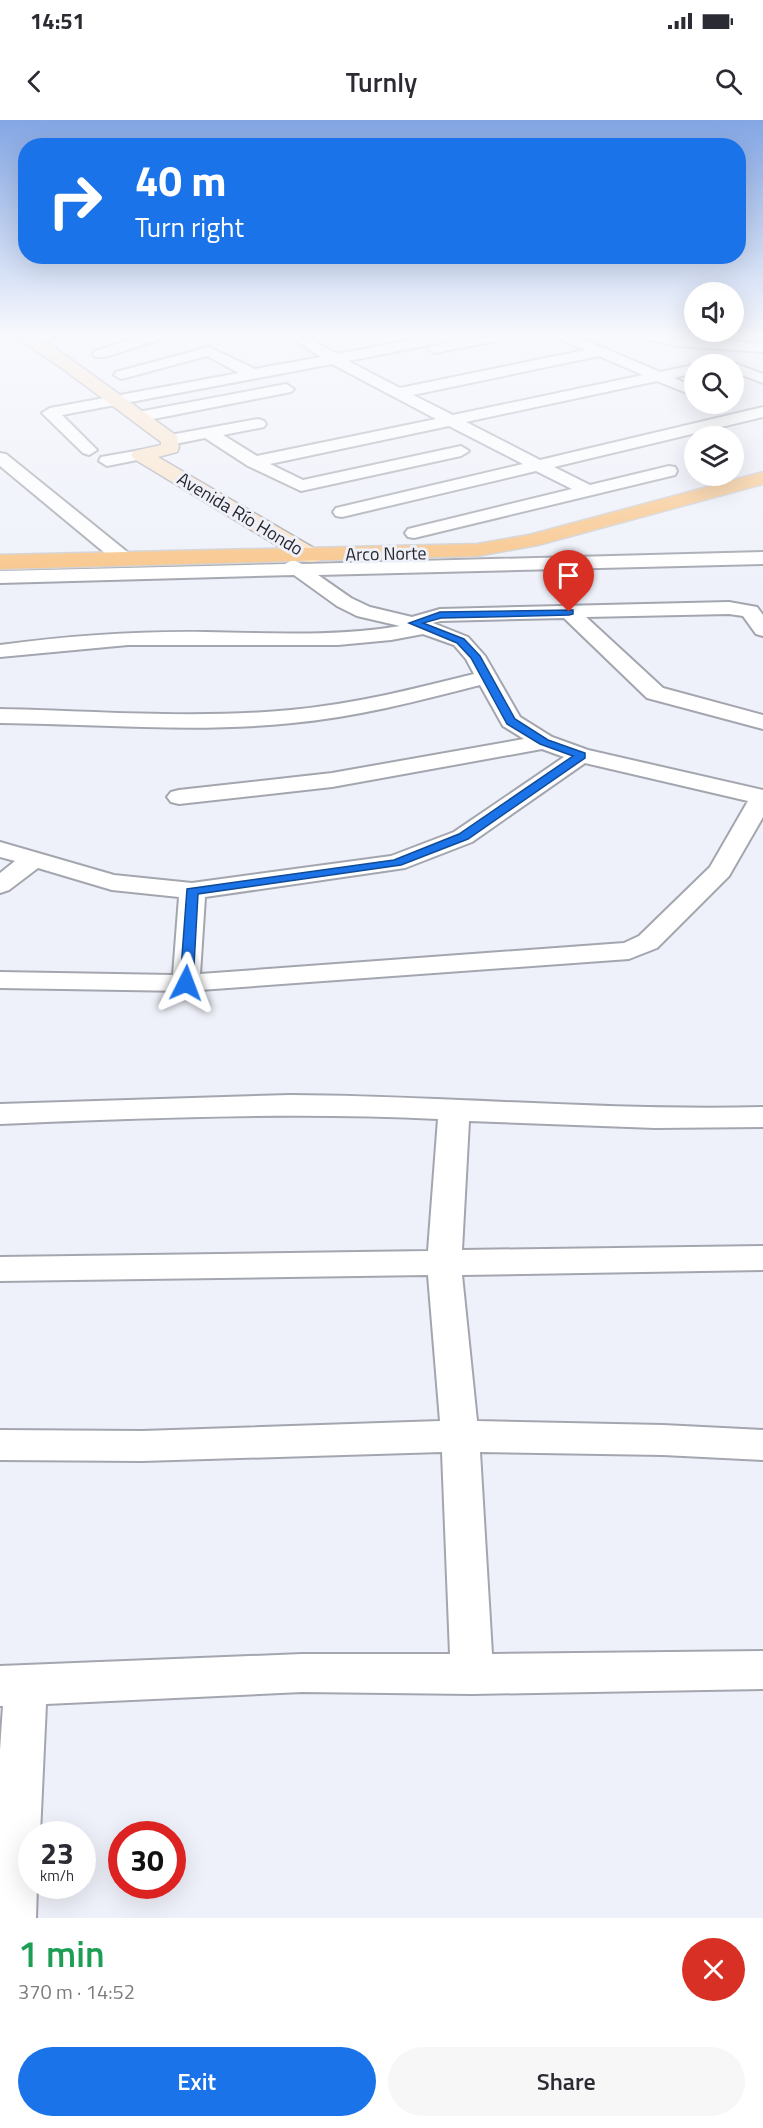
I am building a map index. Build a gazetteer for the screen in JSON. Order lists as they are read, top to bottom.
{
  "streets": {
    "main road": ["Avenida Río Hondo", "Arco Norte"]
  },
  "crossings": [
    ["Avenida Río Hondo", "Arco Norte"]
  ],
  "page": {
    "status": "14:51",
    "header": "Turnly",
    "turn": ["40 m", "Turn right"],
    "speed": "23 km/h",
    "limit": "30",
    "heading": ["1 min", "370 m · 14:52"],
    "buttons": ["Exit", "Share"]
  }
}
